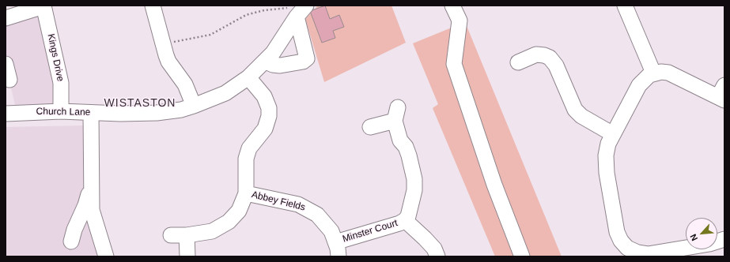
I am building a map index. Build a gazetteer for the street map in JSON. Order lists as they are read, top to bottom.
{
  "streets": {
    "street": [
      "Kings Drive",
      "Church Lane",
      "Abbey Fields",
      "Minster Court"
    ]
  },
  "crossings": [
    ["Kings Drive", "Church Lane"],
    ["Abbey Fields", "Minster Court"]
  ],
  "districts": ["WISTASTON"],
  "north": "bottom left"
}
